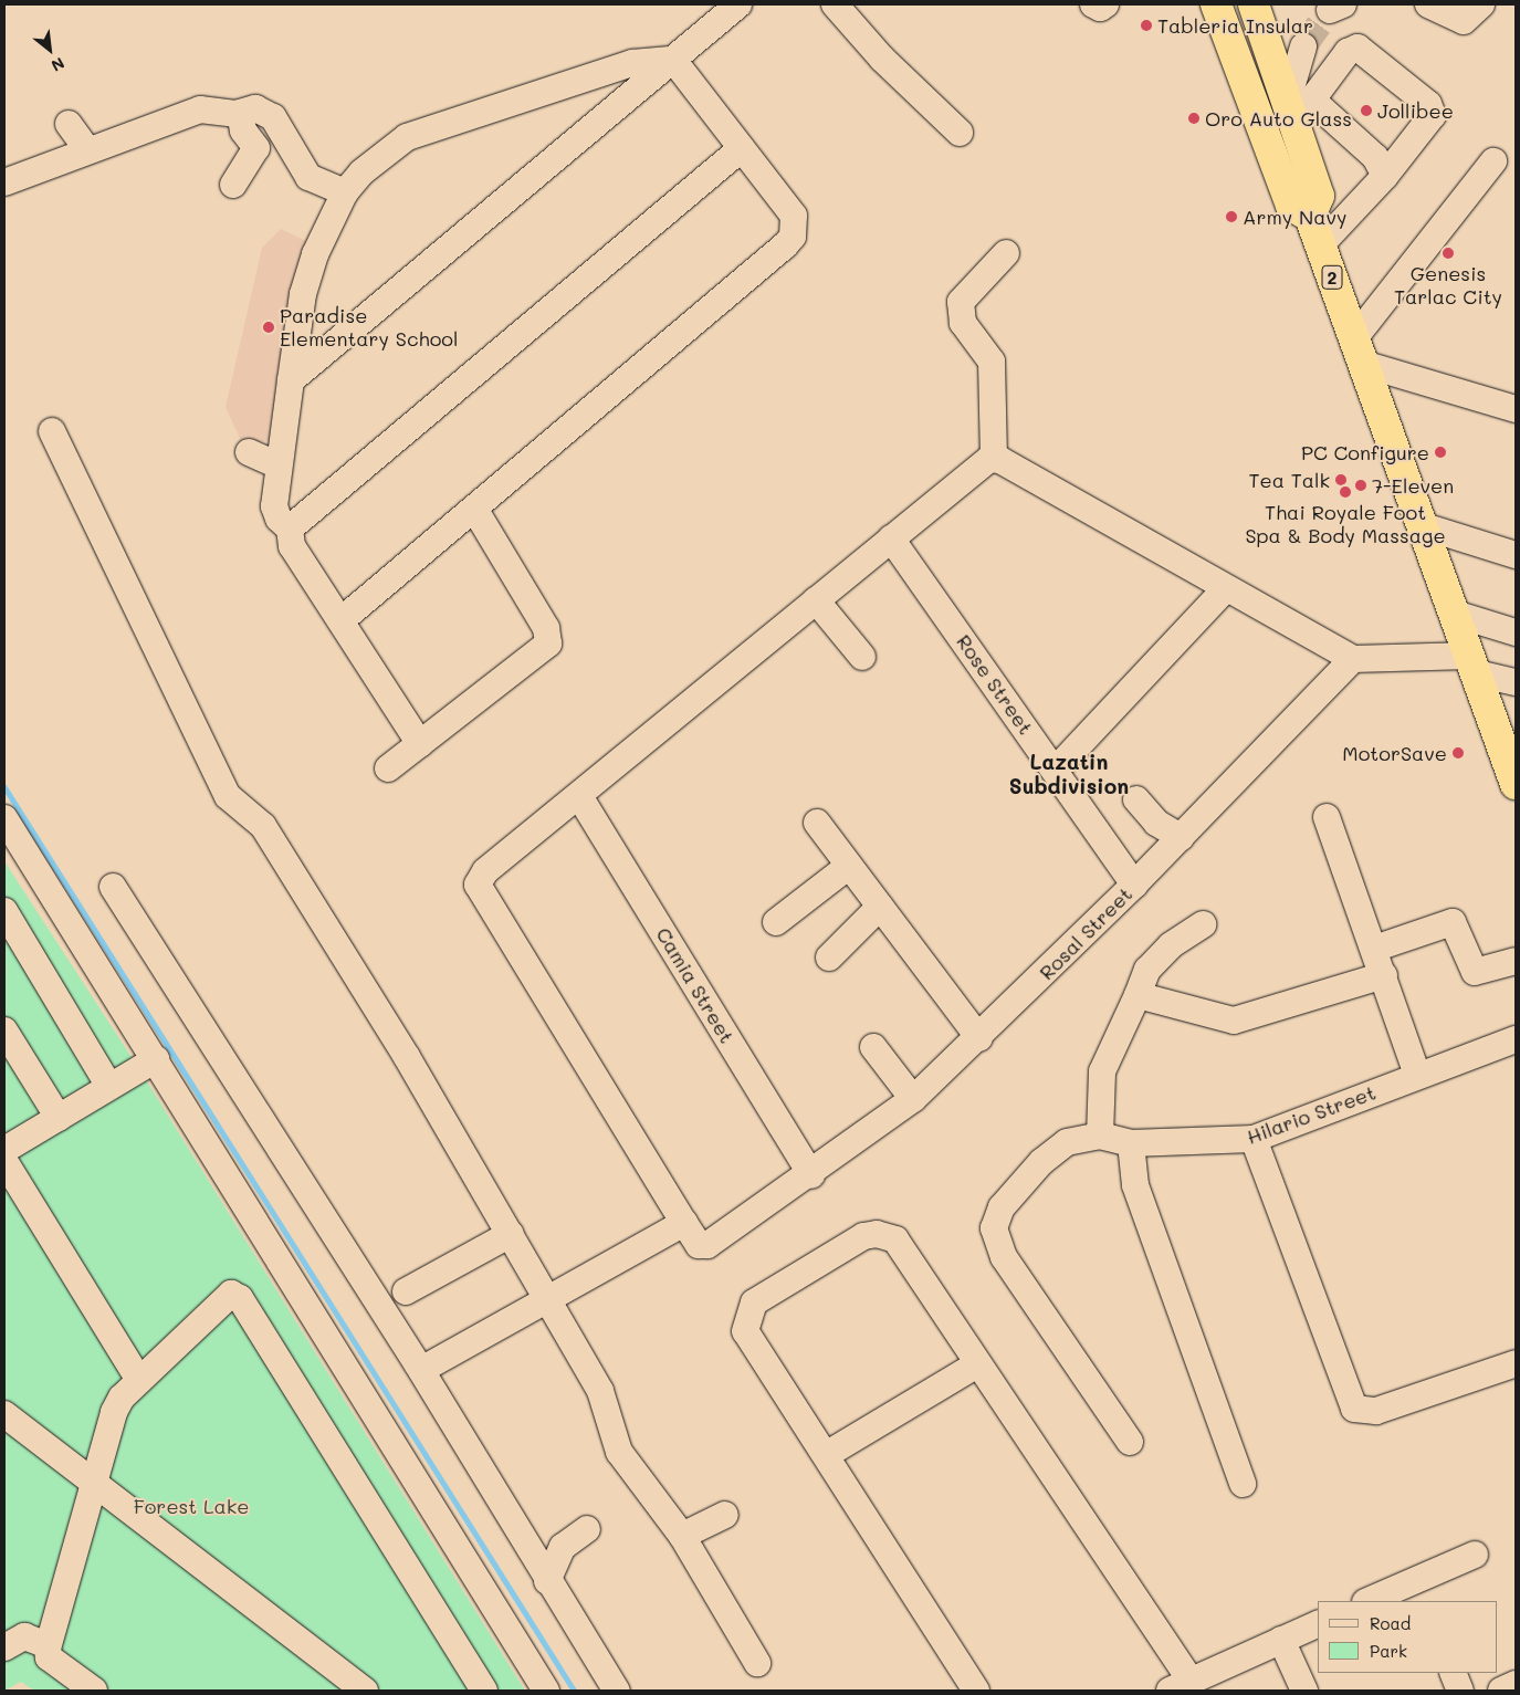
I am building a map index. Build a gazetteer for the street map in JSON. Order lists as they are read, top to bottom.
{
  "streets": {
    "highway": ["2"],
    "street": [
      "Rose Street",
      "Rosal Street",
      "Camia Street",
      "Hilario Street"
    ]
  },
  "crossings": [
    ["Rose Street", "Rosal Street"],
    ["Rosal Street", "Camia Street"]
  ],
  "districts": ["Lazatin Subdivision"],
  "parks": ["Forest Lake"],
  "places": [
    "Tableria Insular",
    "Jollibee",
    "Oro Auto Glass",
    "Army Navy",
    "Genesis Tarlac City",
    "Paradise Elementary School",
    "PC Configure",
    "Tea Talk",
    "7-Eleven",
    "Thai Royale Foot Spa & Body Massage",
    "MotorSave"
  ],
  "legend": ["Road", "Park"],
  "north": "bottom right"
}
